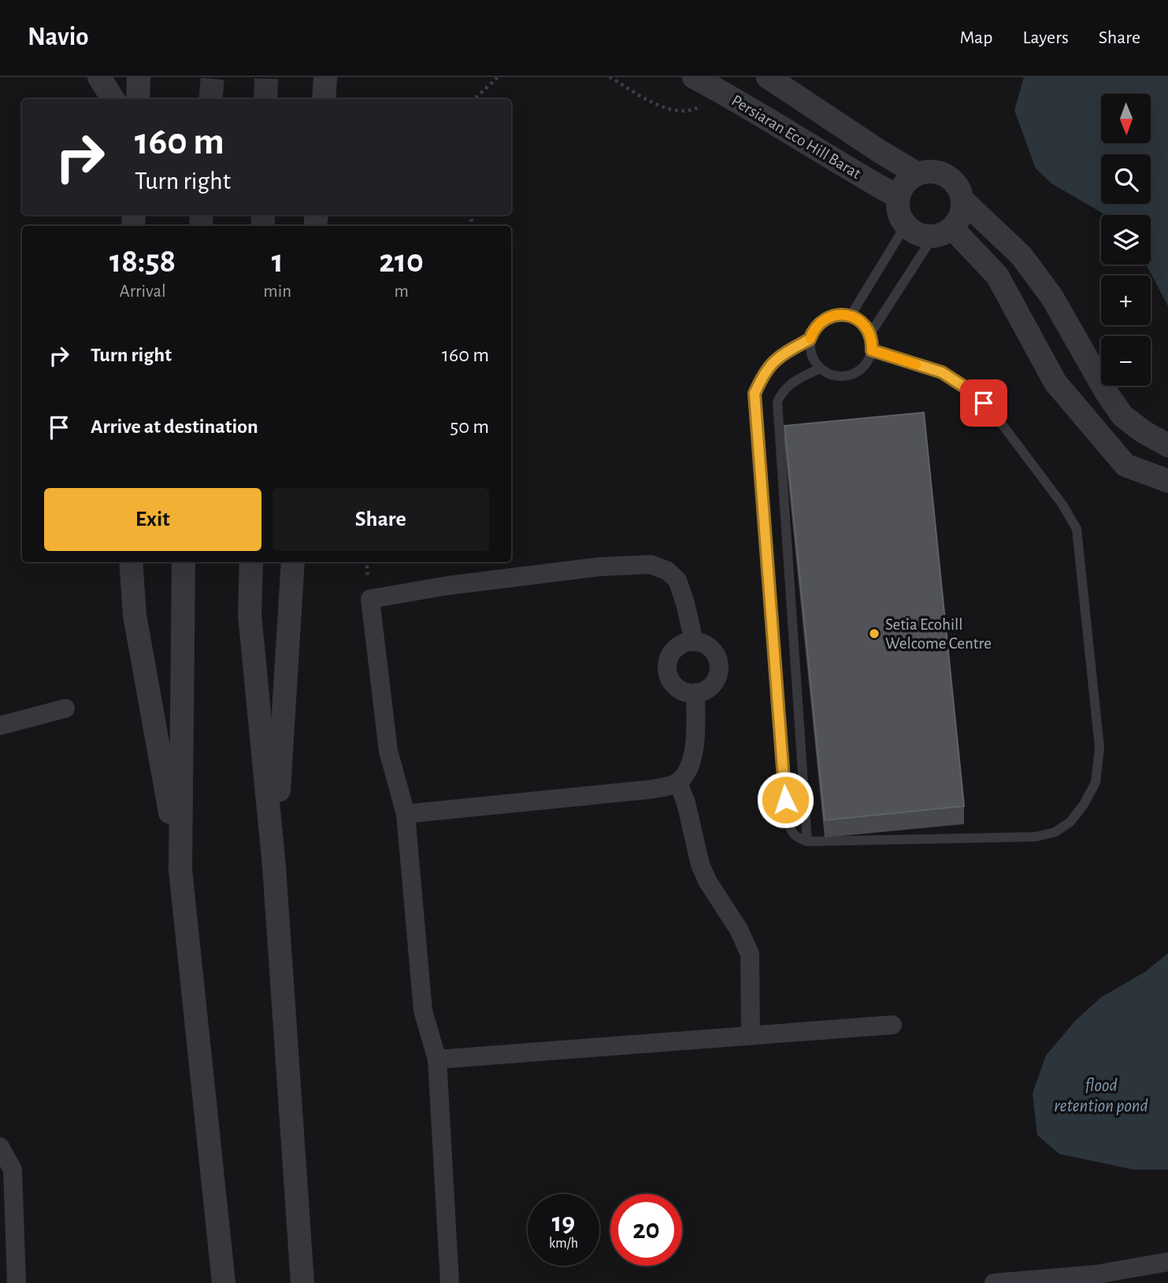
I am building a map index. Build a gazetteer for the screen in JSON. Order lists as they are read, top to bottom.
{
  "streets": {
    "street": ["Persiaran Eco Hill Barat"]
  },
  "water": ["flood retention pond"],
  "places": ["Setia Ecohill Welcome Centre"],
  "north": "bottom",
  "page": {
    "header": "Navio",
    "nav": ["Map", "Layers", "Share"],
    "map_buttons": ["+", "−"],
    "turn": ["160 m", "Turn right"],
    "eta": [
      "18:58",
      "Arrival",
      "1",
      "min",
      "210",
      "m"
    ],
    "list": [
      {
        "name": "Turn right",
        "value": "160 m"
      },
      {
        "name": "Arrive at destination",
        "value": "50 m"
      }
    ],
    "buttons": ["Exit", "Share"],
    "speed": "19 km/h",
    "limit": "20"
  }
}
